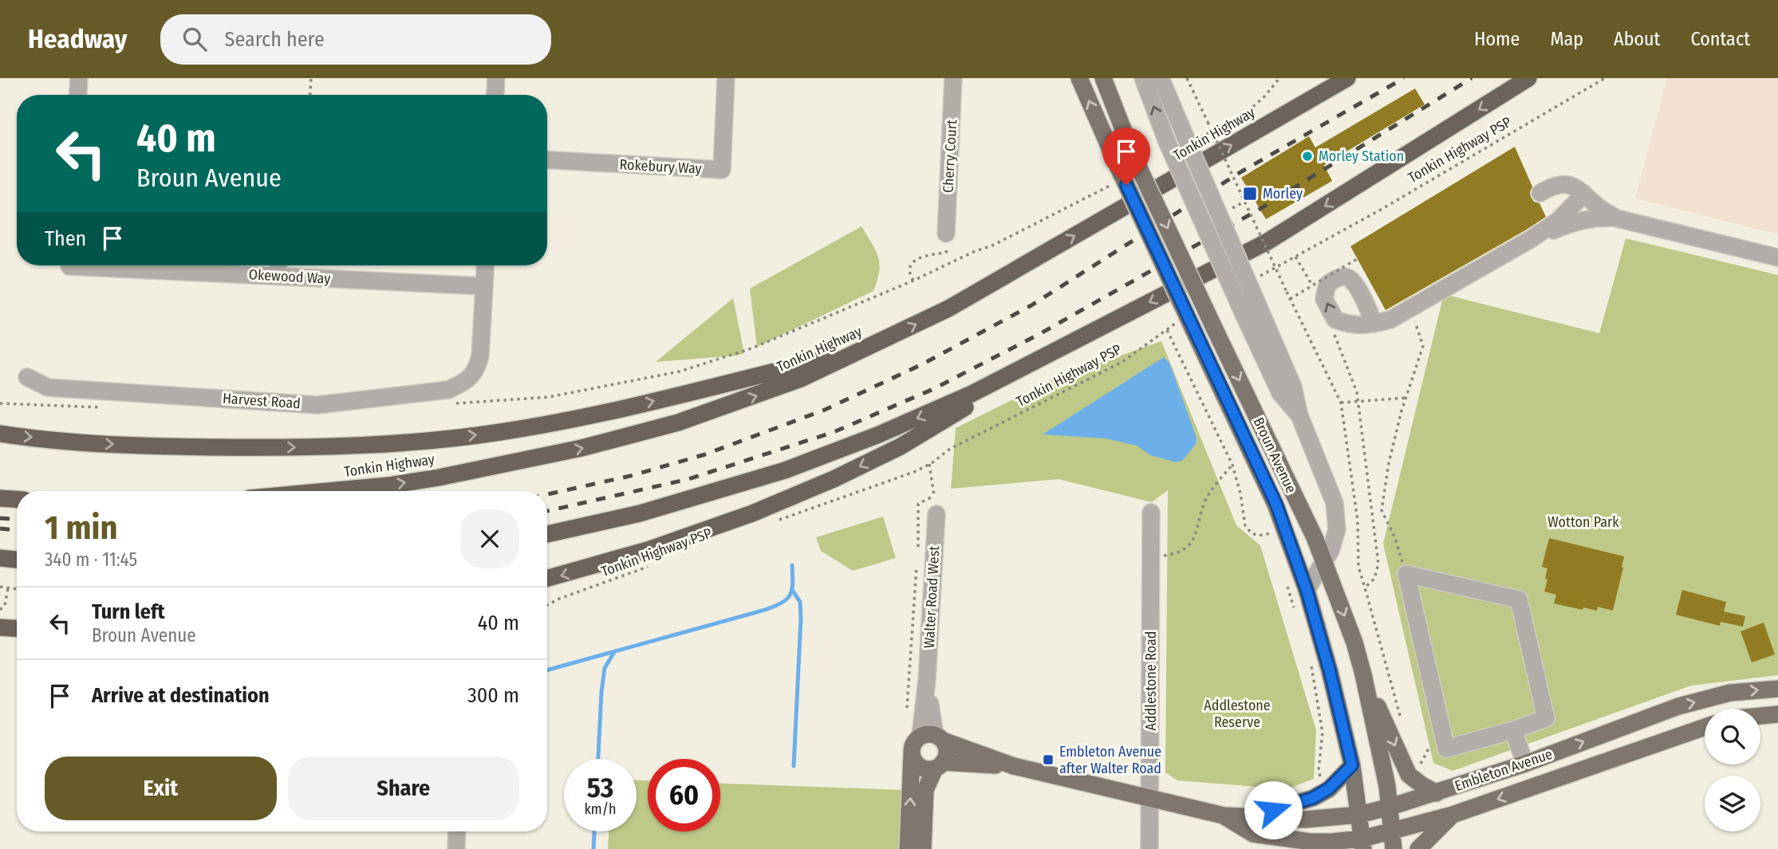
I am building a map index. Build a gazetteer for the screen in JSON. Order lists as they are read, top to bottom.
{
  "streets": {
    "highway": ["Tonkin Highway"],
    "main road": ["Broun Avenue", "Embleton Avenue"],
    "street": [
      "Cherry Court",
      "Rokebury Way",
      "Okewood Way",
      "Harvest Road",
      "Walter Road West",
      "Addlestone Road"
    ],
    "path": ["Tonkin Highway PSP"]
  },
  "crossings": [
    ["Okewood Way", "Harvest Road"],
    ["Broun Avenue", "Embleton Avenue"],
    ["Walter Road West", "Embleton Avenue"],
    ["Addlestone Road", "Embleton Avenue"]
  ],
  "parks": ["Wotton Park", "Addlestone Reserve"],
  "places": {
    "other": ["Morley Station"],
    "transit": ["Morley", "Embleton Avenue after Walter Road"]
  },
  "page": {
    "header": "Headway",
    "search": "Search here",
    "nav": [
      "Home",
      "Map",
      "About",
      "Contact"
    ],
    "turn": ["40 m", "Broun Avenue"],
    "then": "Then",
    "heading": ["1 min", "340 m · 11:45"],
    "list": [
      {
        "name": "Turn left",
        "note": "Broun Avenue",
        "value": "40 m"
      },
      {
        "name": "Arrive at destination",
        "value": "300 m"
      }
    ],
    "buttons": ["Exit", "Share"],
    "speed": "53 km/h",
    "limit": "60"
  }
}
